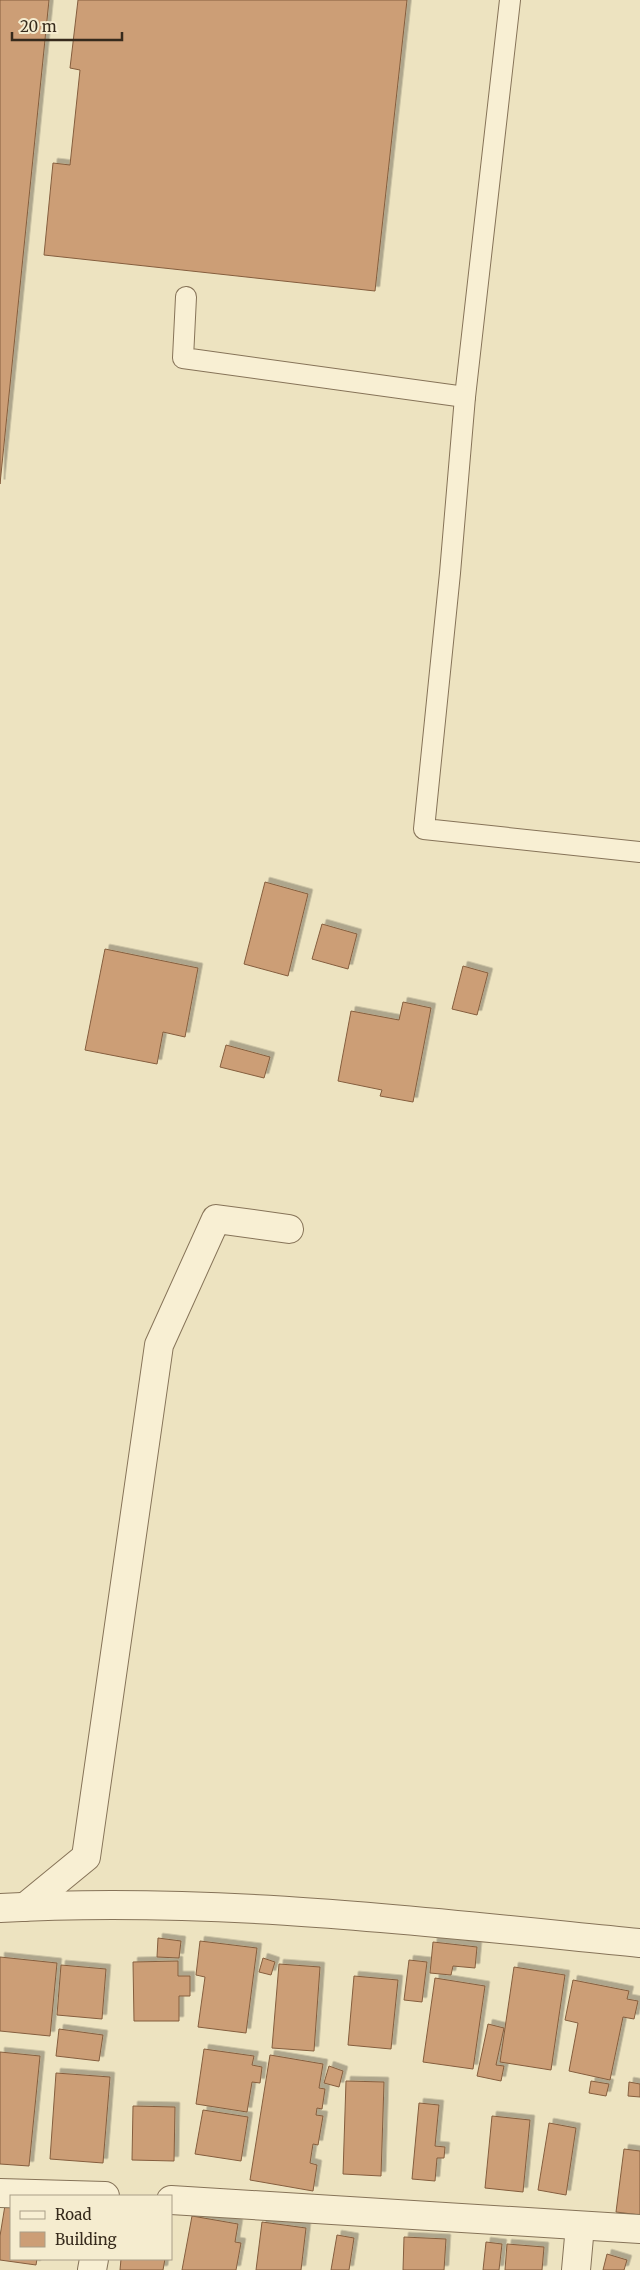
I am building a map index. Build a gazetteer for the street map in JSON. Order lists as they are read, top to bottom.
{
  "legend": ["Road", "Building"],
  "scale_bar": "20 m"
}
